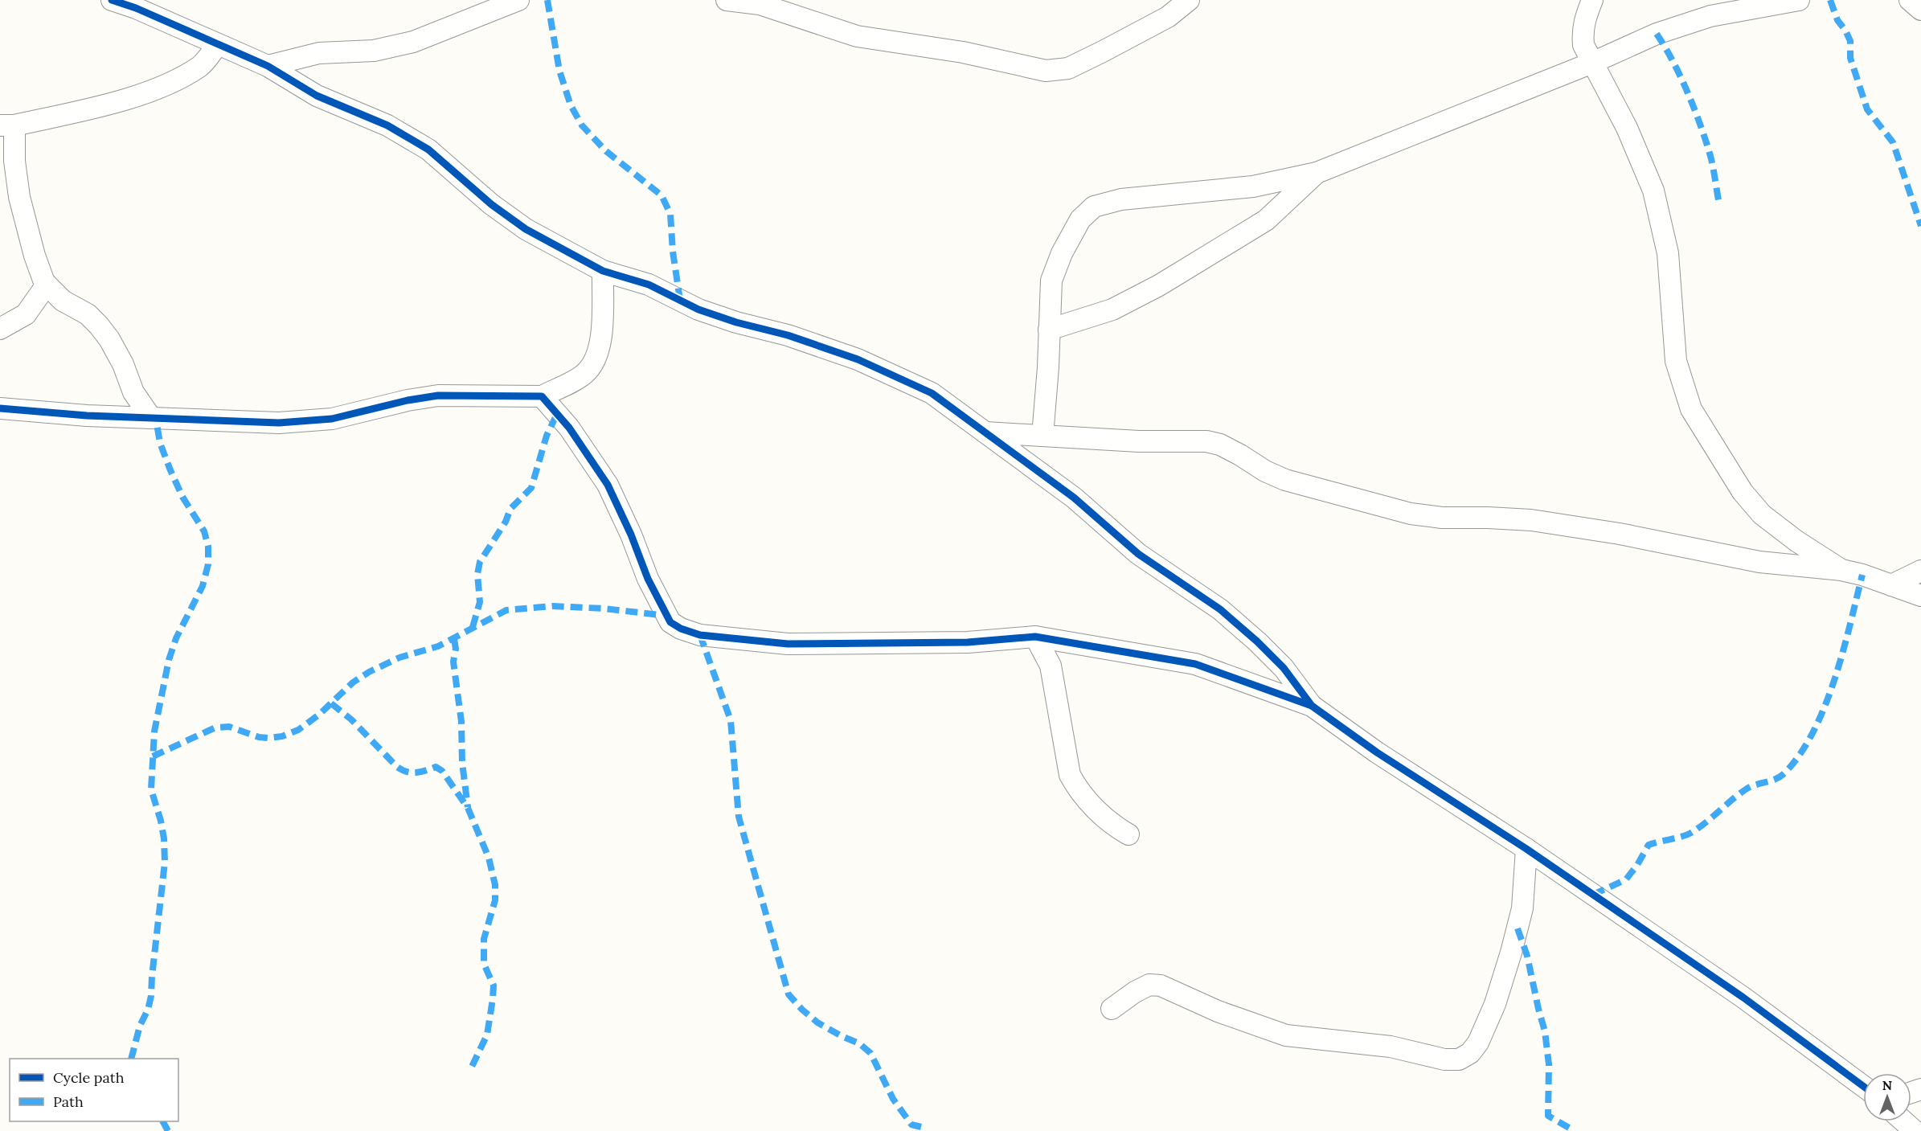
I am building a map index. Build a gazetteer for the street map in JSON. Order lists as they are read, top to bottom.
{
  "legend": ["Cycle path", "Path"],
  "north": "top"
}
